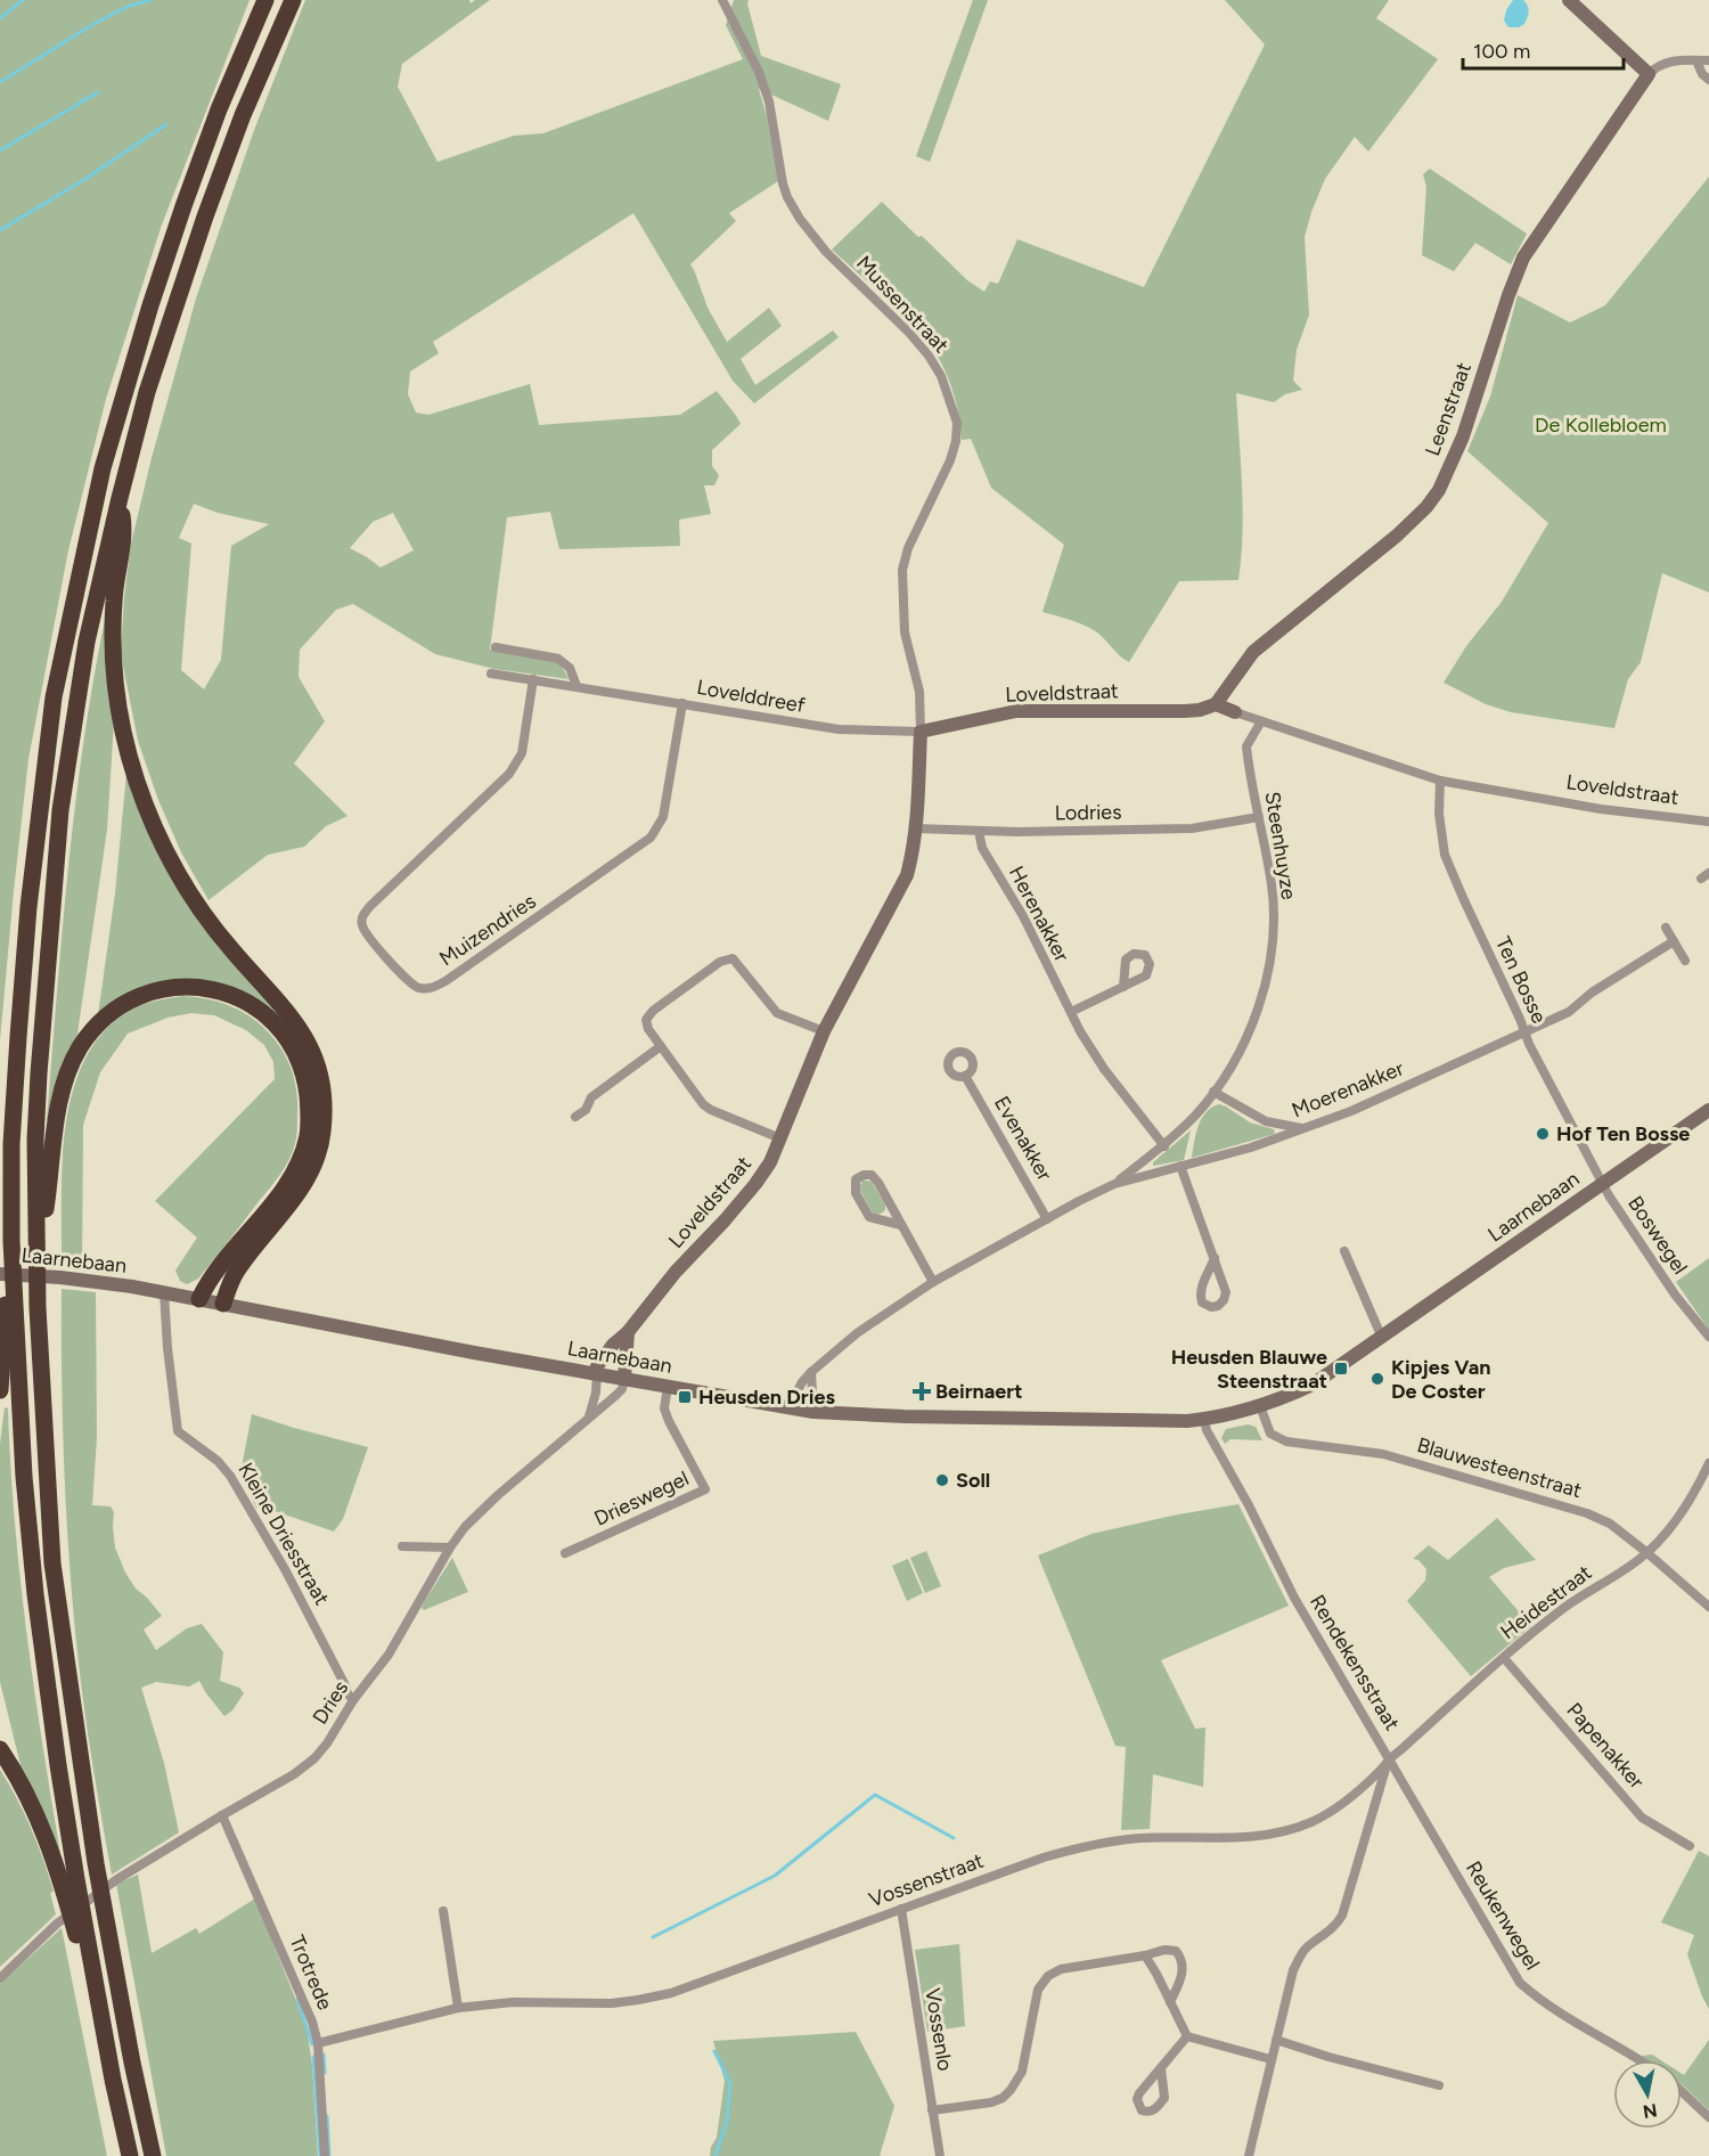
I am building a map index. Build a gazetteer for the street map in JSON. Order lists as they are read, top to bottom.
{
  "streets": {
    "street": [
      "Mussenstraat",
      "Leenstraat",
      "Loveldstraat",
      "Lovelddreef",
      "Lodries",
      "Steenhuyze",
      "Herenakker",
      "Muizendries",
      "Ten Bosse",
      "Moerenakker",
      "Evenakker",
      "Laarnebaan",
      "Boswegel",
      "Blauwesteenstraat",
      "Drieswegel",
      "Kleine Driesstraat",
      "Heidestraat",
      "Rendekensstraat",
      "Dries",
      "Papenakker",
      "Vossenstraat",
      "Reukenwegel",
      "Trotrede",
      "Vossenlo"
    ]
  },
  "crossings": [
    ["Mussenstraat", "Loveldstraat"],
    ["Mussenstraat", "Lovelddreef"],
    ["Leenstraat", "Loveldstraat"],
    ["Loveldstraat", "Lovelddreef"],
    ["Loveldstraat", "Lodries"],
    ["Loveldstraat", "Steenhuyze"],
    ["Loveldstraat", "Ten Bosse"],
    ["Loveldstraat", "Laarnebaan"],
    ["Lovelddreef", "Muizendries"],
    ["Lodries", "Steenhuyze"],
    ["Lodries", "Herenakker"],
    ["Steenhuyze", "Herenakker"],
    ["Steenhuyze", "Moerenakker"],
    ["Ten Bosse", "Moerenakker"],
    ["Ten Bosse", "Laarnebaan"],
    ["Ten Bosse", "Boswegel"],
    ["Moerenakker", "Evenakker"],
    ["Moerenakker", "Laarnebaan"],
    ["Laarnebaan", "Boswegel"],
    ["Laarnebaan", "Blauwesteenstraat"],
    ["Laarnebaan", "Drieswegel"],
    ["Laarnebaan", "Kleine Driesstraat"],
    ["Laarnebaan", "Rendekensstraat"],
    ["Laarnebaan", "Dries"],
    ["Blauwesteenstraat", "Heidestraat"],
    ["Kleine Driesstraat", "Dries"],
    ["Heidestraat", "Rendekensstraat"],
    ["Heidestraat", "Papenakker"],
    ["Heidestraat", "Vossenstraat"],
    ["Heidestraat", "Reukenwegel"],
    ["Rendekensstraat", "Vossenstraat"],
    ["Rendekensstraat", "Reukenwegel"],
    ["Dries", "Trotrede"],
    ["Vossenstraat", "Reukenwegel"],
    ["Vossenstraat", "Trotrede"],
    ["Vossenstraat", "Vossenlo"]
  ],
  "parks": ["De Kollebloem"],
  "places": {
    "other": ["Hof Ten Bosse", "Kipjes Van De Coster", "Soll"],
    "transit": ["Heusden Blauwe Steenstraat", "Heusden Dries"],
    "health": ["Beirnaert"]
  },
  "scale_bar": "100 m",
  "north": "bottom"
}
